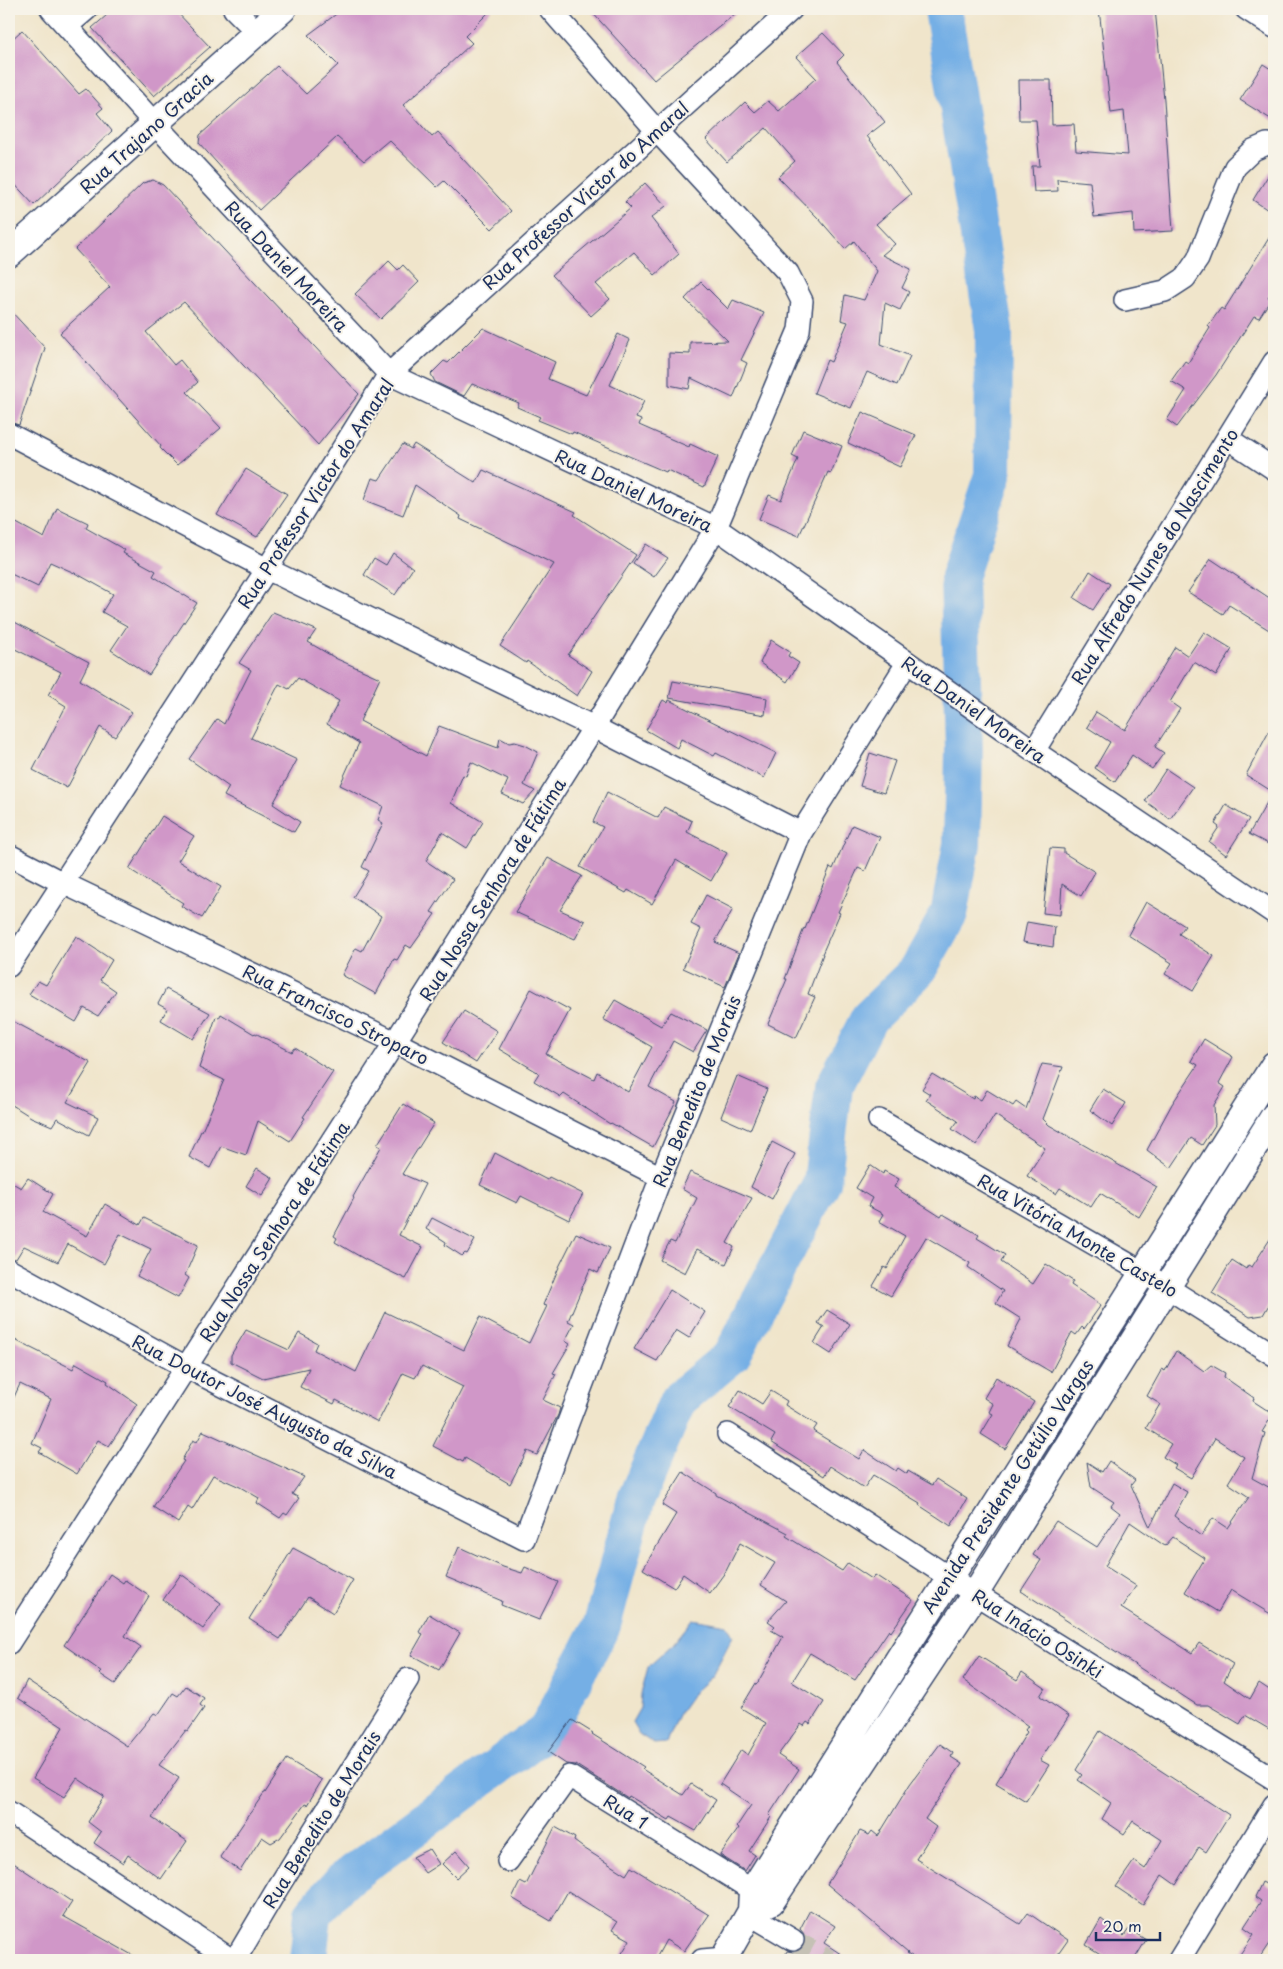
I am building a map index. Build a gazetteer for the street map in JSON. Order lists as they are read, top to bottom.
{
  "streets": {
    "main road": ["Rua Trajano Gracia", "Avenida Presidente Getúlio Vargas"],
    "street": [
      "Rua Professor Victor do Amaral",
      "Rua Daniel Moreira",
      "Rua Alfredo Nunes do Nascimento",
      "Rua Nossa Senhora de Fátima",
      "Rua Francisco Stroparo",
      "Rua Benedito de Morais",
      "Rua Vitória Monte Castelo",
      "Rua Doutor José Augusto da Silva",
      "Rua Inácio Osinki",
      "Rua 1"
    ]
  },
  "crossings": [
    ["Rua Trajano Gracia", "Rua Daniel Moreira"],
    ["Rua Professor Victor do Amaral", "Rua Daniel Moreira"],
    ["Rua Professor Victor do Amaral", "Rua Nossa Senhora de Fátima"],
    ["Rua Professor Victor do Amaral", "Rua Francisco Stroparo"],
    ["Rua Daniel Moreira", "Rua Alfredo Nunes do Nascimento"],
    ["Rua Daniel Moreira", "Rua Nossa Senhora de Fátima"],
    ["Rua Daniel Moreira", "Rua Benedito de Morais"],
    ["Rua Nossa Senhora de Fátima", "Rua Francisco Stroparo"],
    ["Rua Nossa Senhora de Fátima", "Rua Doutor José Augusto da Silva"],
    ["Rua Francisco Stroparo", "Rua Benedito de Morais"],
    ["Rua Benedito de Morais", "Rua Doutor José Augusto da Silva"],
    ["Rua Vitória Monte Castelo", "Avenida Presidente Getúlio Vargas"],
    ["Avenida Presidente Getúlio Vargas", "Rua Inácio Osinki"],
    ["Avenida Presidente Getúlio Vargas", "Rua 1"]
  ],
  "scale_bar": "20 m"
}
